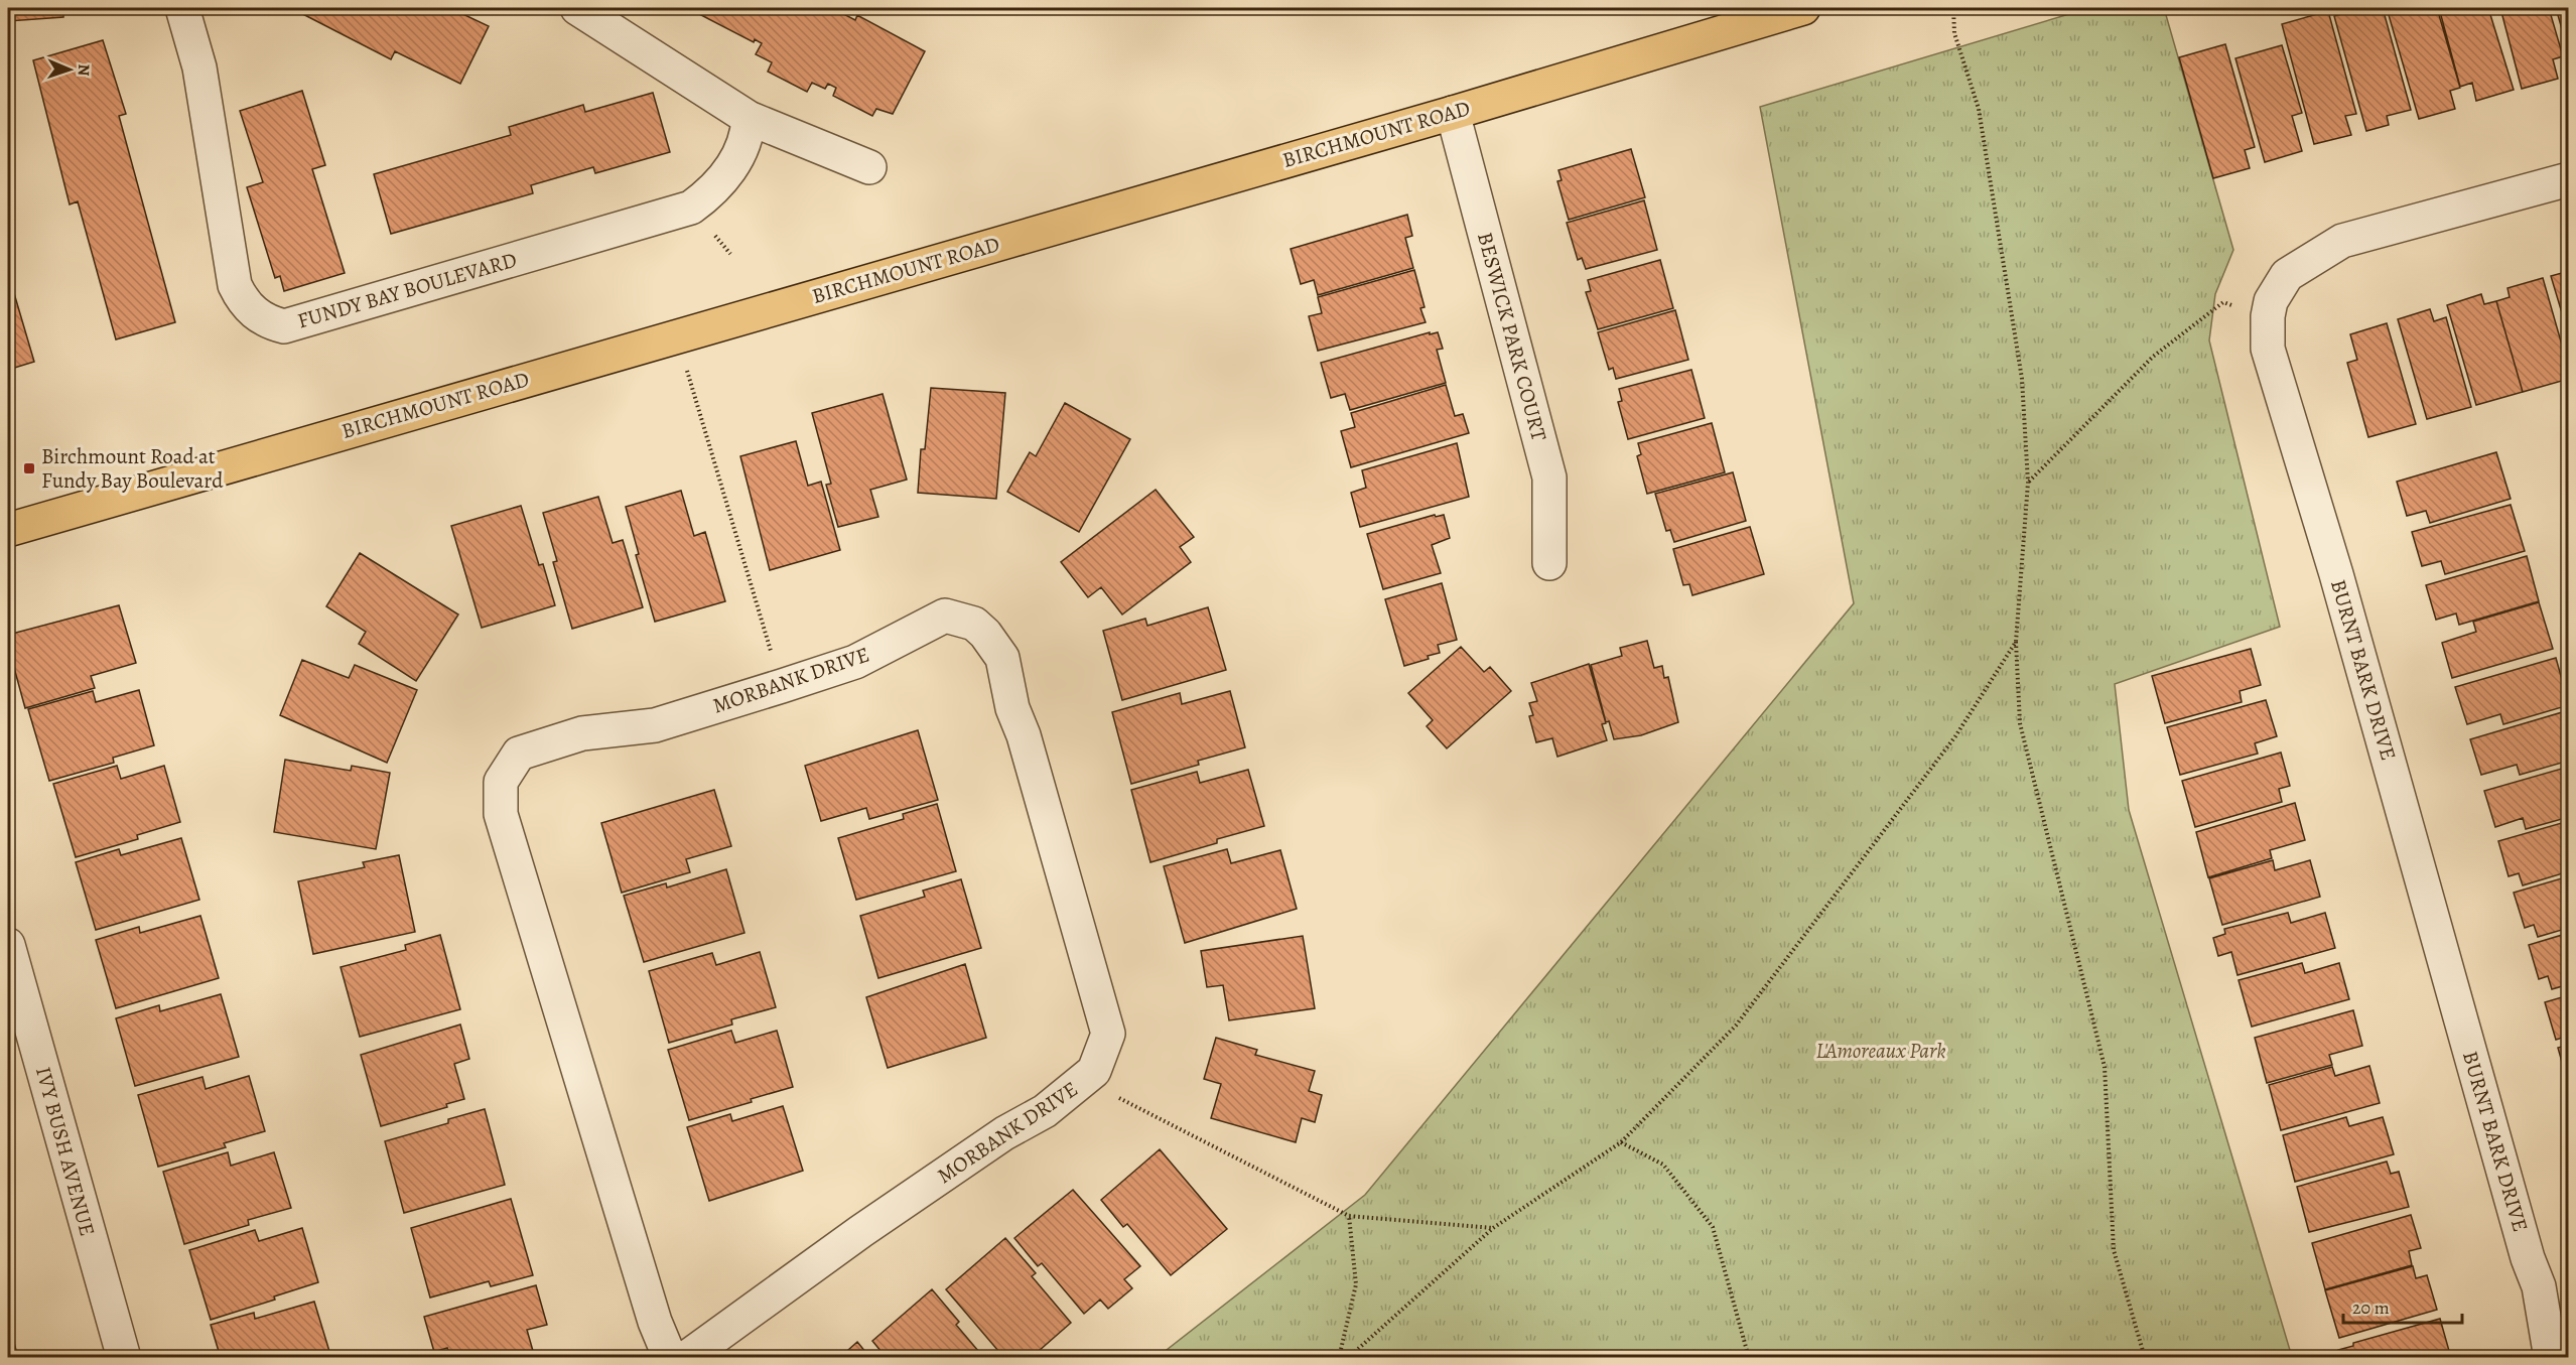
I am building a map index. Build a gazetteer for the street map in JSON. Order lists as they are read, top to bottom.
{
  "streets": {
    "main road": ["BIRCHMOUNT ROAD"],
    "street": [
      "FUNDY BAY BOULEVARD",
      "BESWICK PARK COURT",
      "BURNT BARK DRIVE",
      "MORBANK DRIVE",
      "IVY BUSH AVENUE"
    ]
  },
  "crossings": [
    ["BIRCHMOUNT ROAD", "BESWICK PARK COURT"]
  ],
  "parks": ["L'Amoreaux Park"],
  "places": {
    "transit": ["Birchmount Road at Fundy Bay Boulevard"]
  },
  "scale_bar": "20 m",
  "north": "right"
}
